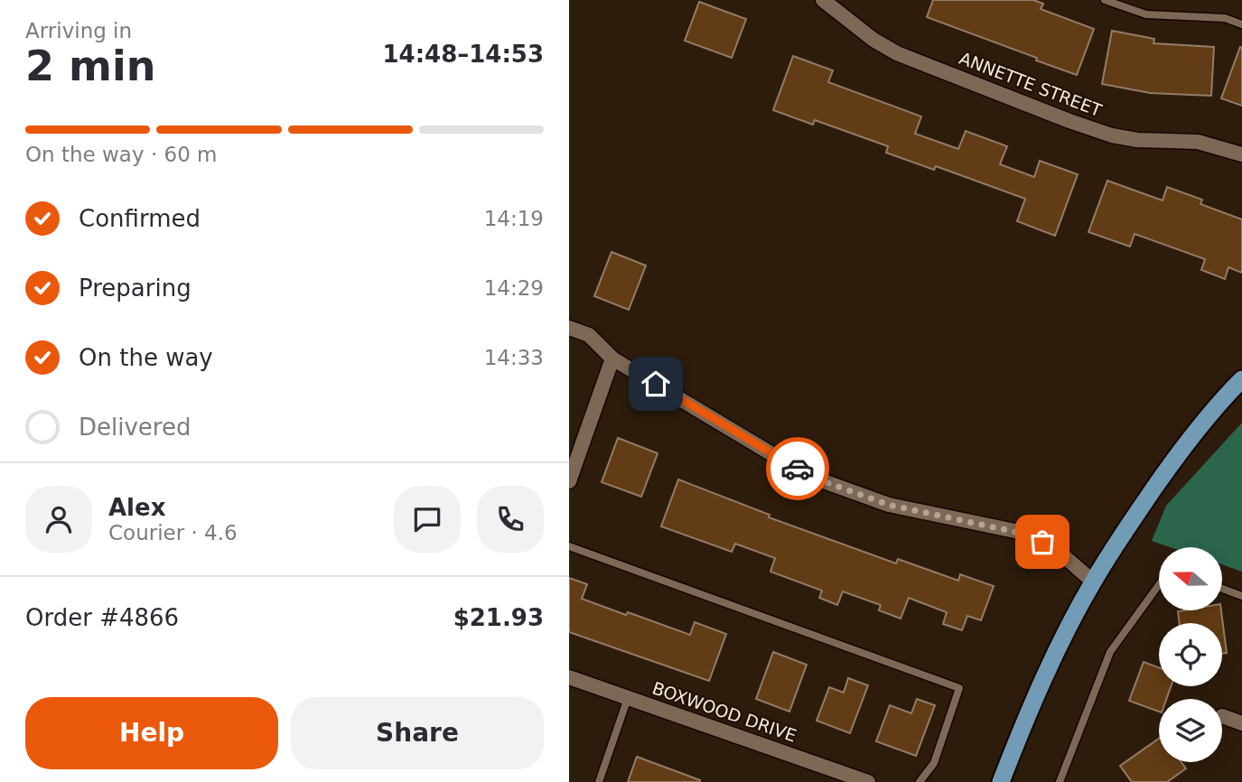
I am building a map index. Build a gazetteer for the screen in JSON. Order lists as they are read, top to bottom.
{
  "streets": {
    "street": ["ANNETTE STREET", "BOXWOOD DRIVE"]
  },
  "north": "left",
  "page": {
    "heading": ["2 min", "Arriving in", "14:48–14:53"],
    "panel": [
      "Alex",
      "Courier · 4.6",
      "Order #4866",
      "$21.93"
    ],
    "bar": "On the way · 60 m",
    "list": [
      ["Confirmed", "14:19"],
      ["Preparing", "14:29"],
      ["On the way", "14:33"],
      "Delivered"
    ],
    "buttons": ["Help", "Share"]
  }
}
